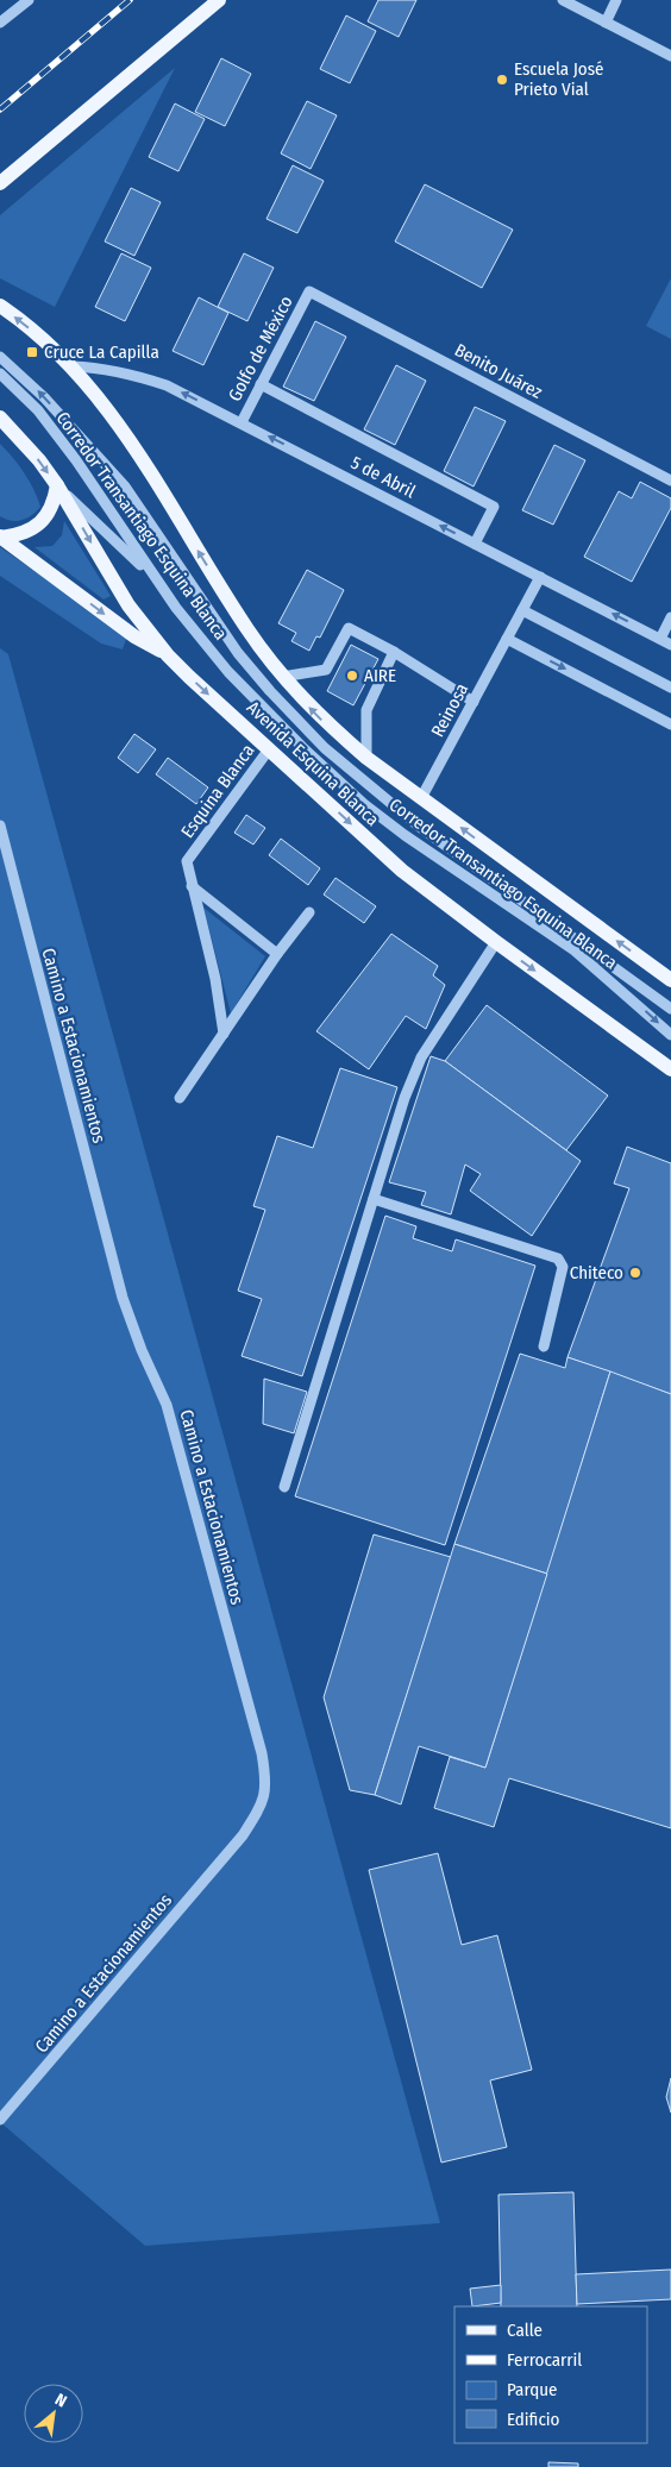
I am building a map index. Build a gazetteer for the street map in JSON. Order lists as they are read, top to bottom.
{
  "streets": {
    "main road": ["Avenida Esquina Blanca"],
    "street": [
      "Golfo de México",
      "Benito Juárez",
      "5 de Abril",
      "Corredor Transantiago Esquina Blanca",
      "Reinosa",
      "Esquina Blanca",
      "Camino a Estacionamientos"
    ]
  },
  "crossings": [
    ["Golfo de México", "Benito Juárez"],
    ["Golfo de México", "5 de Abril"],
    ["5 de Abril", "Reinosa"],
    ["Avenida Esquina Blanca", "Esquina Blanca"]
  ],
  "places": {
    "other": ["Escuela José Prieto Vial", "AIRE", "Chiteco"],
    "transit": ["Cruce La Capilla"]
  },
  "legend": [
    "Calle",
    "Ferrocarril",
    "Parque",
    "Edificio"
  ],
  "north": "top right"
}
